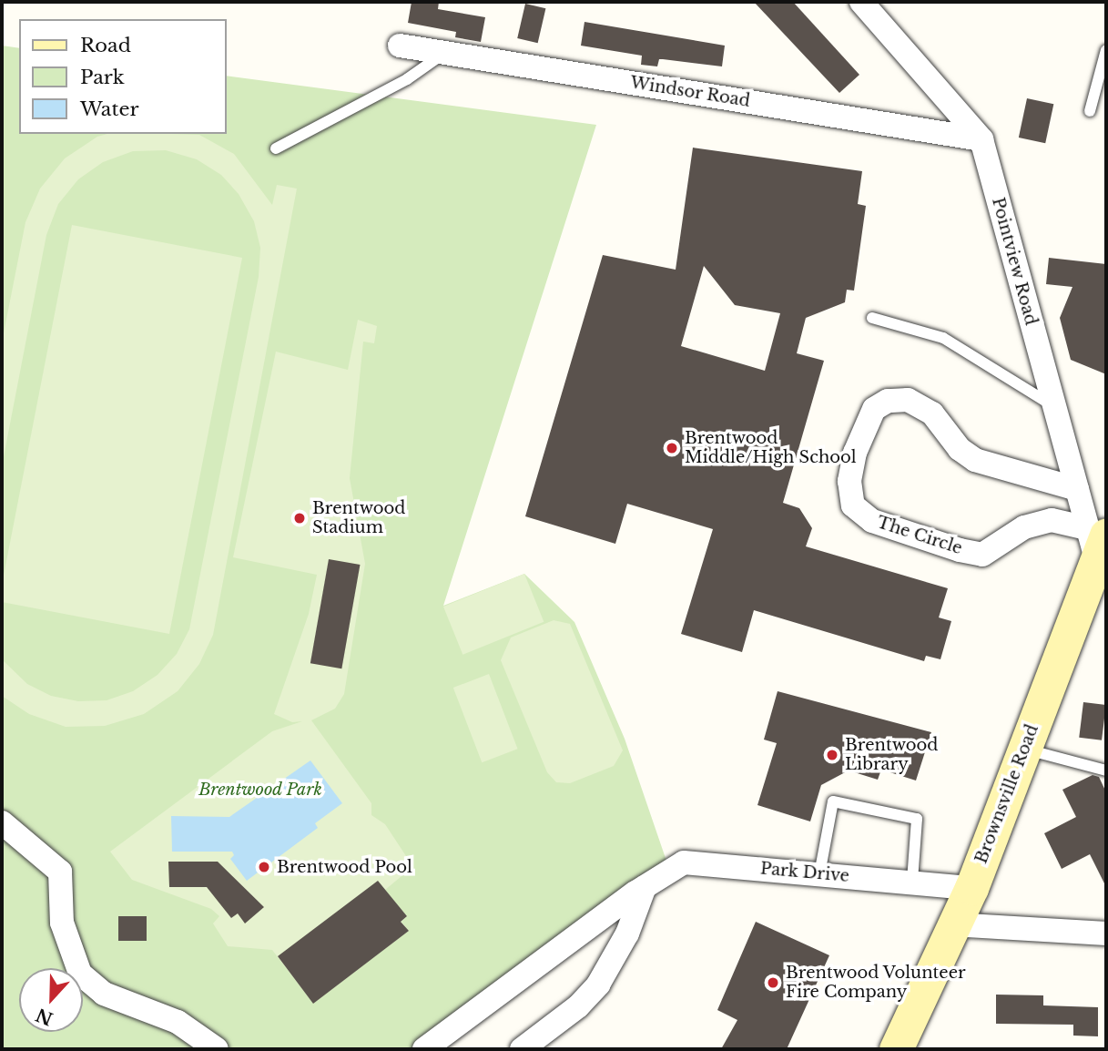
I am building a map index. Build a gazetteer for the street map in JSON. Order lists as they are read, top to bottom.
{
  "streets": {
    "main road": ["Brownsville Road"],
    "street": [
      "Windsor Road",
      "Pointview Road",
      "The Circle",
      "Park Drive"
    ]
  },
  "crossings": [
    ["Windsor Road", "Pointview Road"],
    ["Pointview Road", "The Circle"],
    ["Pointview Road", "Brownsville Road"],
    ["The Circle", "Brownsville Road"],
    ["Brownsville Road", "Park Drive"]
  ],
  "parks": ["Brentwood Park"],
  "places": [
    "Brentwood Middle/High School",
    "Brentwood Stadium",
    "Brentwood Library",
    "Brentwood Pool",
    "Brentwood Volunteer Fire Company"
  ],
  "legend": ["Road", "Park", "Water"],
  "north": "bottom"
}
